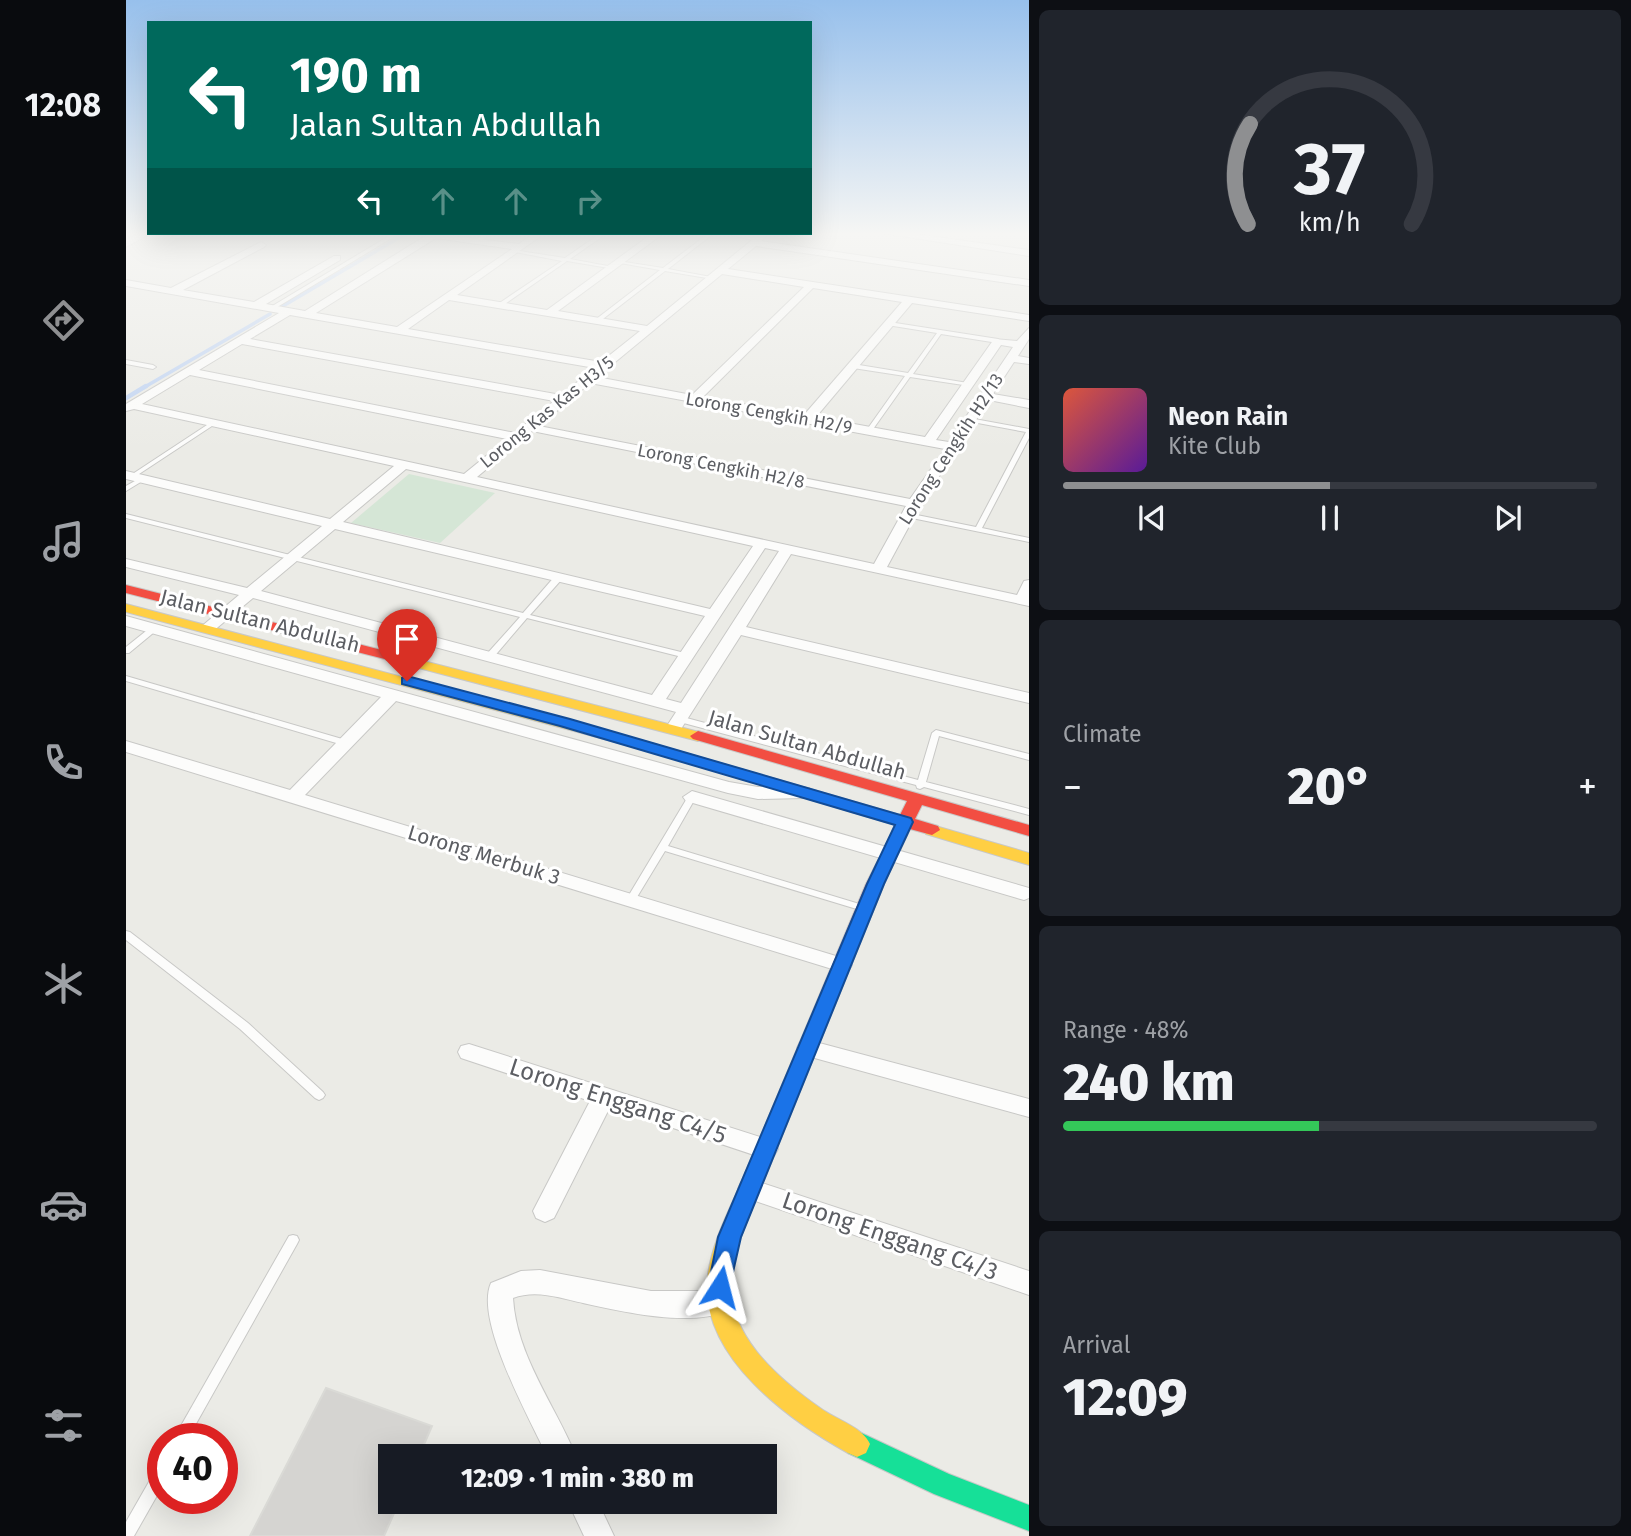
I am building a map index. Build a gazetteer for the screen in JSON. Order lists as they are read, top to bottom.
{
  "streets": {
    "main road": ["Jalan Sultan Abdullah"],
    "street": [
      "Lorong Kas Kas H3/5",
      "Lorong Cengkih H2/9",
      "Lorong Cengkih H2/13",
      "Lorong Cengkih H2/8",
      "Lorong Merbuk 3",
      "Lorong Enggang C4/5",
      "Lorong Enggang C4/3"
    ]
  },
  "crossings": [
    ["Lorong Kas Kas H3/5", "Lorong Cengkih H2/9"],
    ["Lorong Kas Kas H3/5", "Lorong Cengkih H2/8"],
    ["Lorong Cengkih H2/9", "Lorong Cengkih H2/13"],
    ["Lorong Cengkih H2/13", "Lorong Cengkih H2/8"]
  ],
  "page": {
    "tabs": "12:08",
    "turn": ["190 m", "Jalan Sultan Abdullah"],
    "song": ["Neon Rain", "Kite Club"],
    "tile": [
      "Climate",
      ["Range · 48%", "240 km"],
      ["Arrival", "12:09"]
    ],
    "heat": ["−", "20°", "+"],
    "limit": "40",
    "trip": "12:09 · 1 min · 380 m",
    "gauge": ["37", "km/h"]
  }
}
